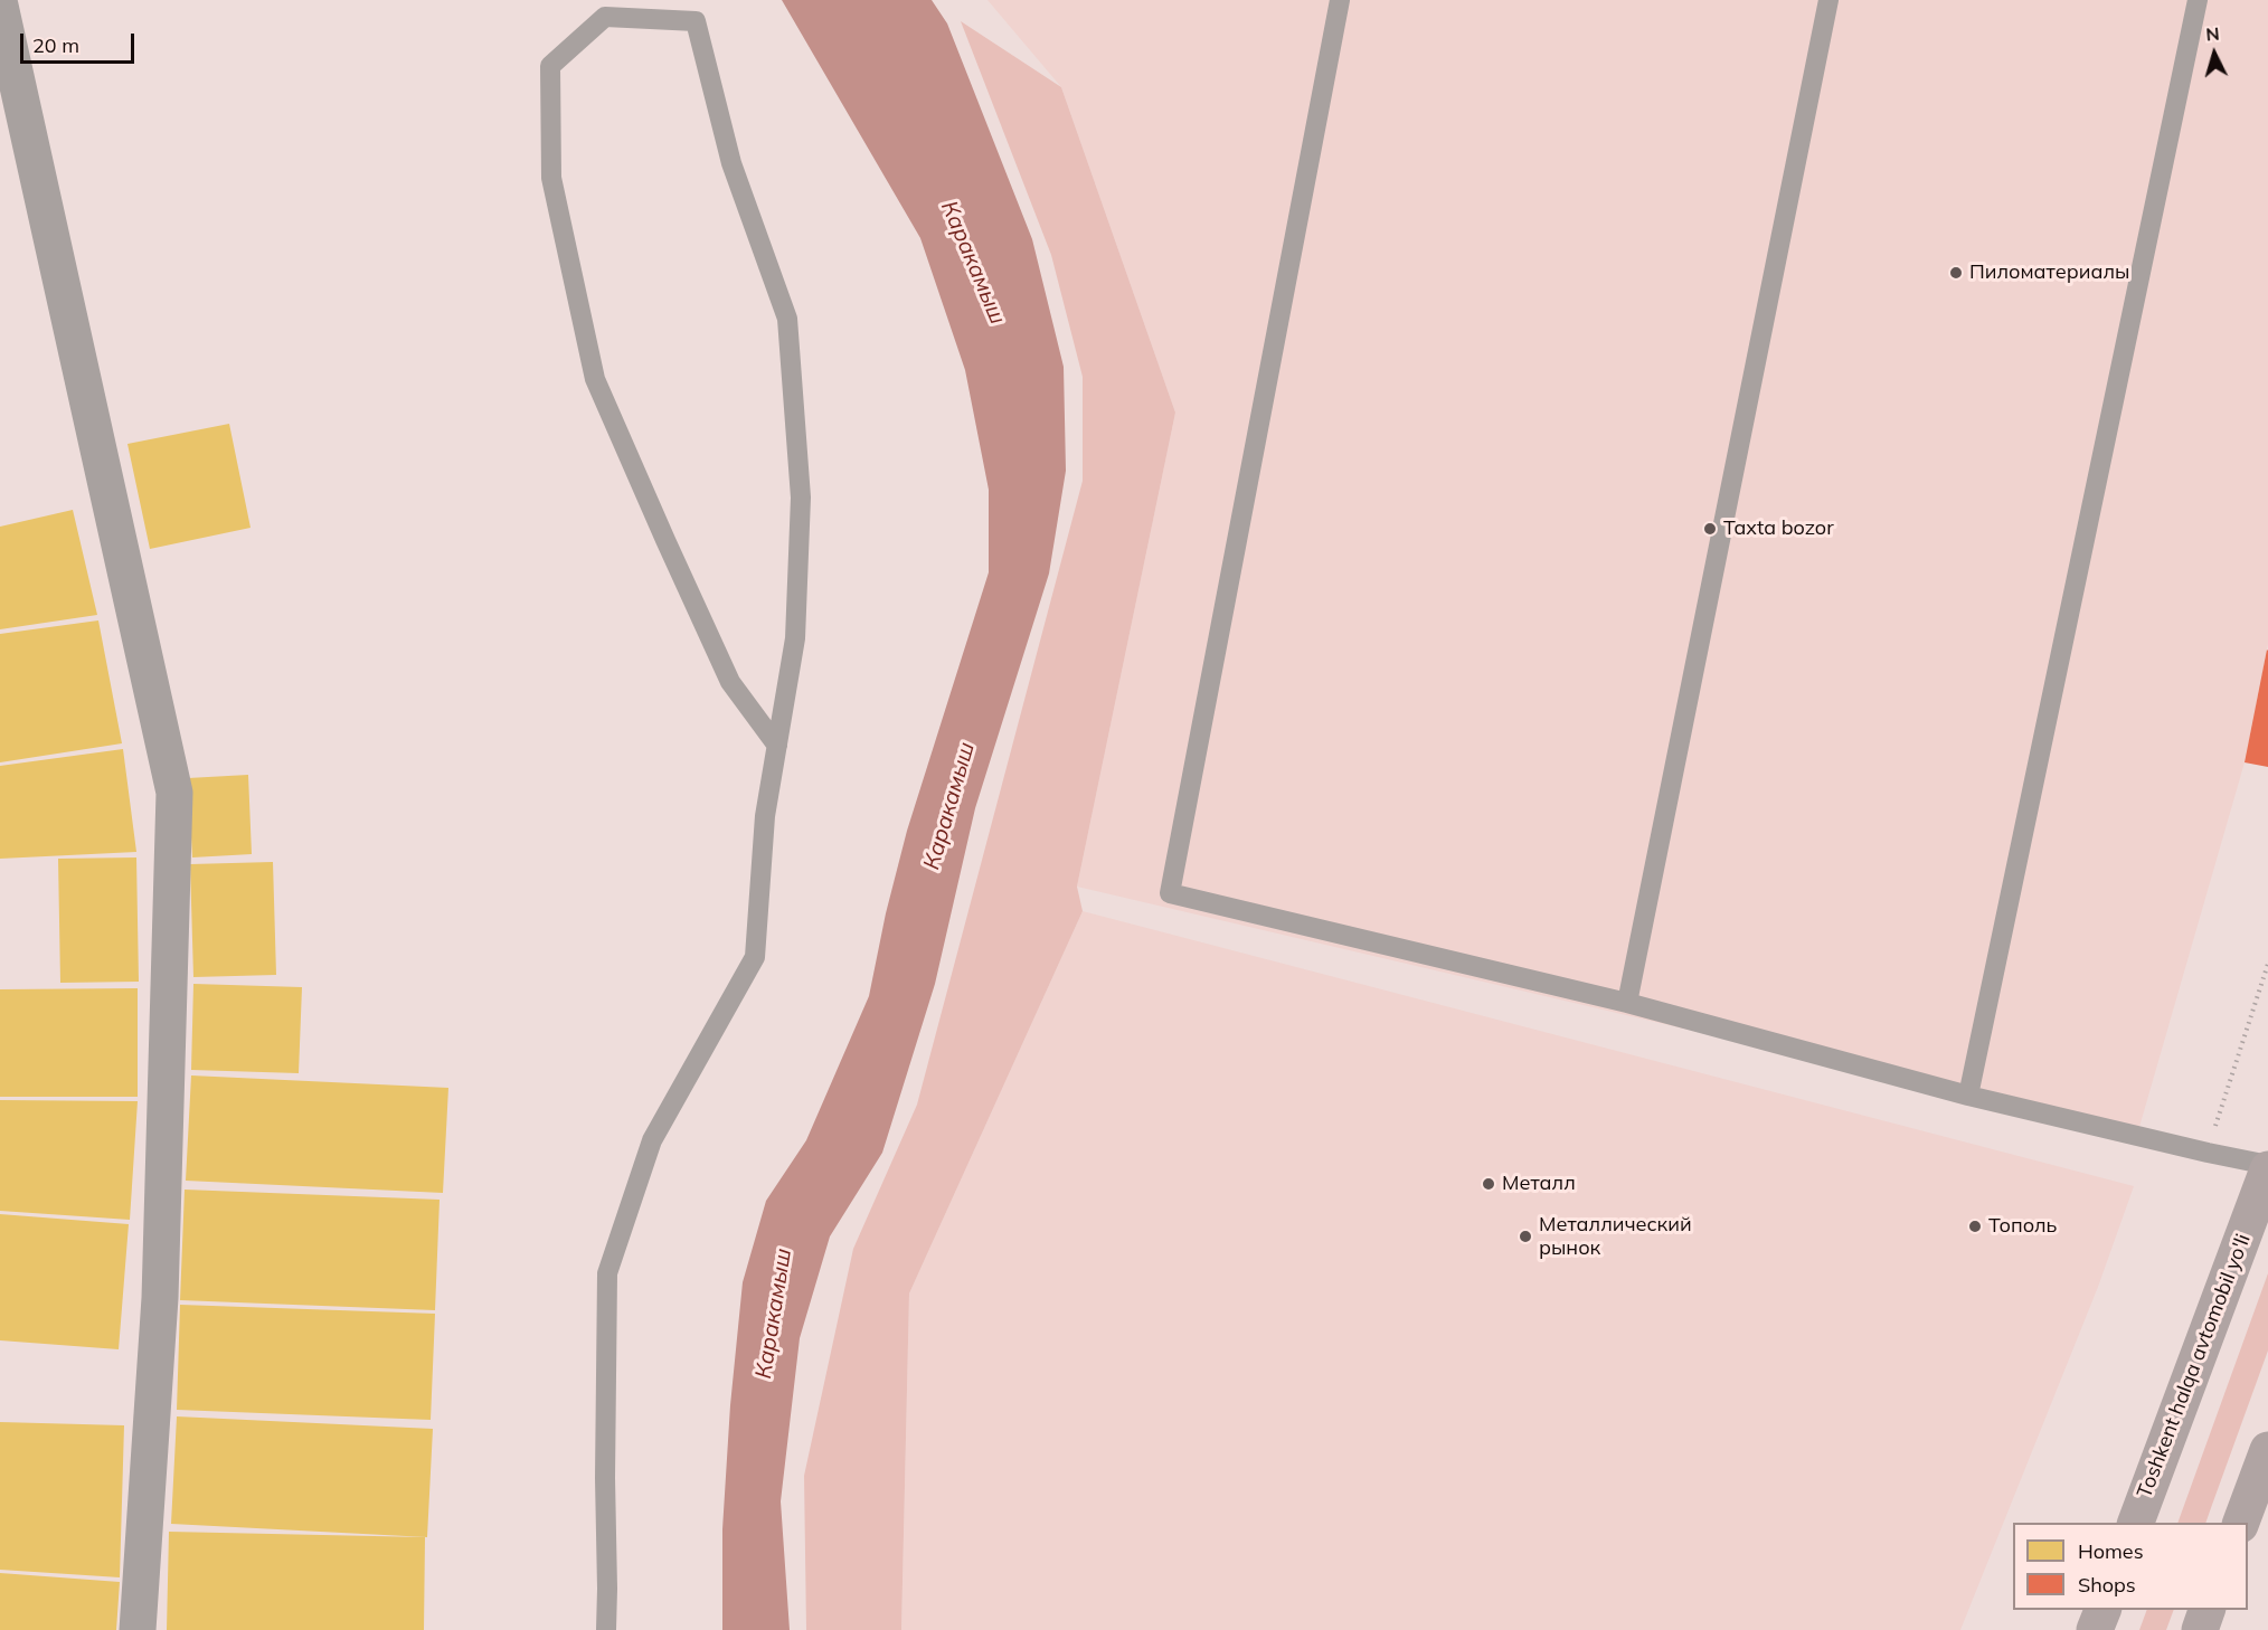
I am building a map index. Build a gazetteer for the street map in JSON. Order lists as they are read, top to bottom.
{
  "streets": {
    "highway": ["Toshkent halqa avtomobil yo'li"]
  },
  "water": ["Каракамыш"],
  "places": [
    "Пиломатериалы",
    "Taxta bozor",
    "Металл",
    "Тополь",
    "Металлический рынок"
  ],
  "legend": ["Homes", "Shops"],
  "scale_bar": "20 m",
  "north": "top"
}
